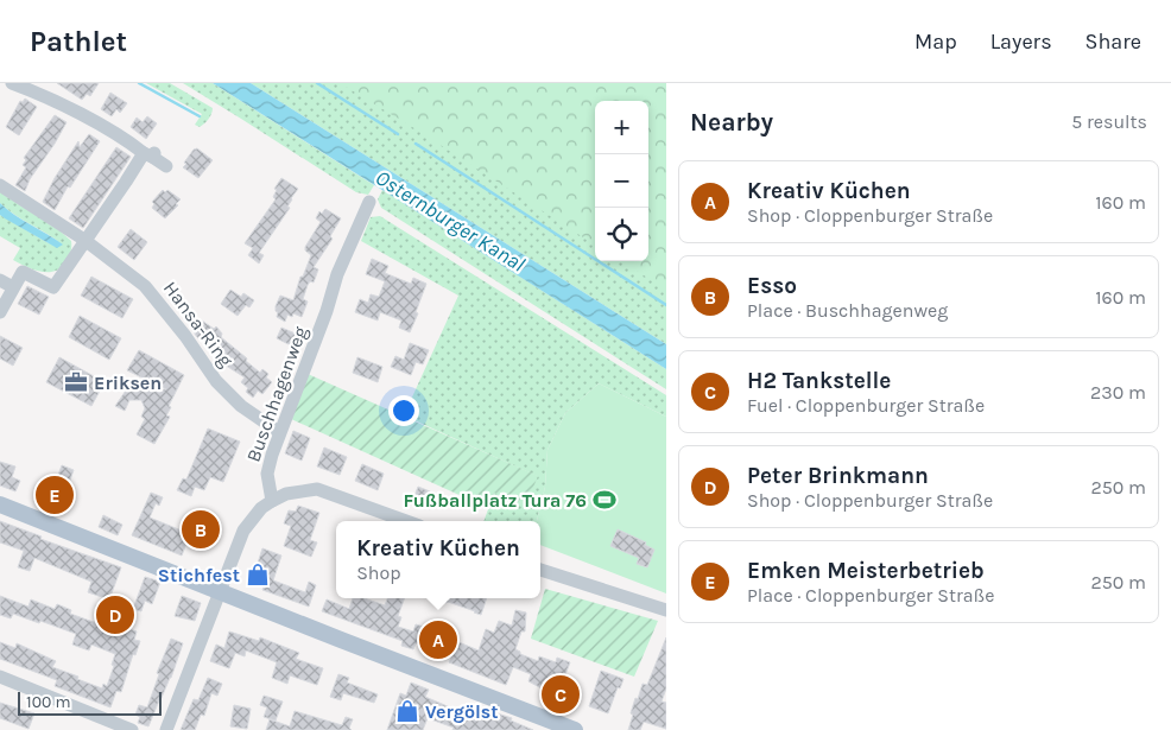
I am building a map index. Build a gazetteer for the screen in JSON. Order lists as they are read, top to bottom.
{
  "streets": {
    "street": ["Hansa-Ring", "Buschhagenweg"]
  },
  "crossings": [
    ["Hansa-Ring", "Buschhagenweg"]
  ],
  "water": ["Osternburger Kanal"],
  "places": {
    "office": ["Eriksen"],
    "sports": ["Fußballplatz Tura 76"],
    "shop": ["Stichfest", "Vergölst"]
  },
  "scale_bar": "100 m",
  "page": {
    "header": "Pathlet",
    "nav": ["Map", "Layers", "Share"],
    "heading": ["Nearby", "5 results"],
    "map_buttons": ["+", "−"],
    "list": [
      {
        "mark": "A",
        "name": "Kreativ Küchen",
        "note": "Shop · Cloppenburger Straße",
        "value": "160 m"
      },
      {
        "mark": "B",
        "name": "Esso",
        "note": "Place · Buschhagenweg",
        "value": "160 m"
      },
      {
        "mark": "C",
        "name": "H2 Tankstelle",
        "note": "Fuel · Cloppenburger Straße",
        "value": "230 m"
      },
      {
        "mark": "D",
        "name": "Peter Brinkmann",
        "note": "Shop · Cloppenburger Straße",
        "value": "250 m"
      },
      {
        "mark": "E",
        "name": "Emken Meisterbetrieb",
        "note": "Place · Cloppenburger Straße",
        "value": "250 m"
      }
    ],
    "pins": [
      "E",
      "B",
      "D",
      "A",
      "C"
    ],
    "popup": ["Kreativ Küchen", "Shop"],
    "scale": "100 m"
  }
}
